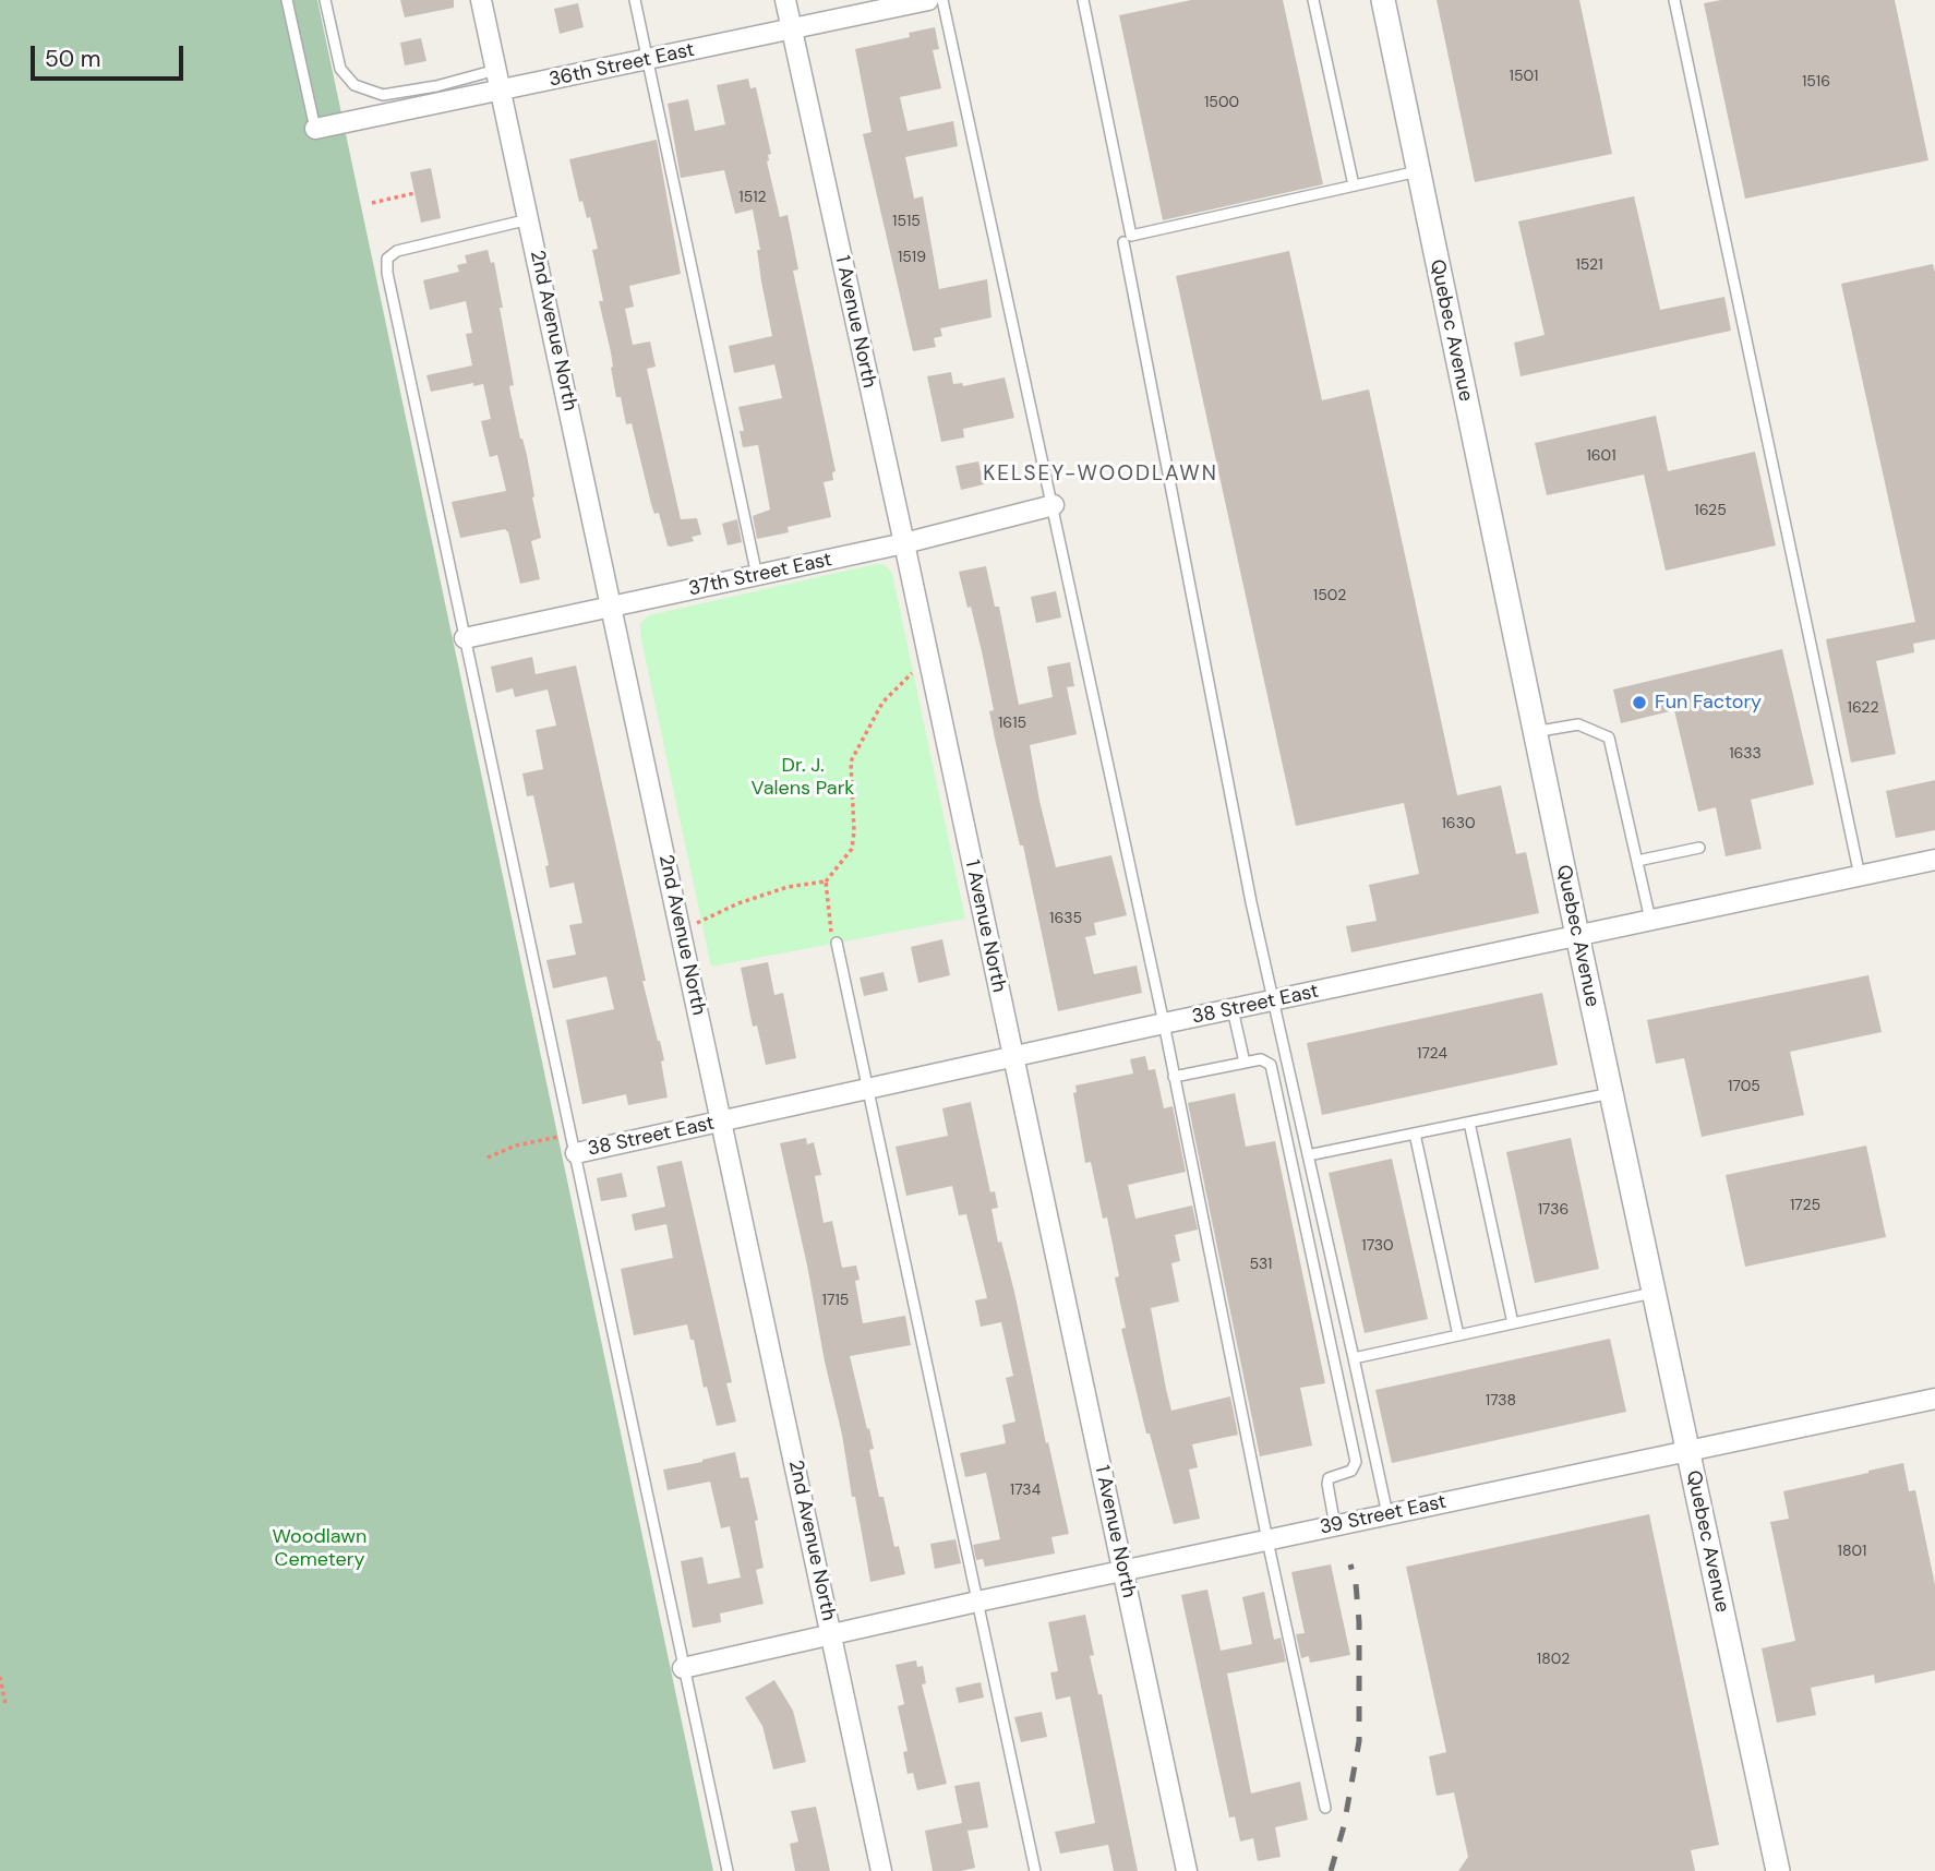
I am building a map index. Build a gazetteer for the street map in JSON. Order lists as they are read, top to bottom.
{
  "streets": {
    "street": [
      "36th Street East",
      "1 Avenue North",
      "2nd Avenue North",
      "Quebec Avenue",
      "37th Street East",
      "38 Street East",
      "39 Street East"
    ]
  },
  "crossings": [
    ["36th Street East", "1 Avenue North"],
    ["36th Street East", "2nd Avenue North"],
    ["1 Avenue North", "37th Street East"],
    ["1 Avenue North", "38 Street East"],
    ["1 Avenue North", "39 Street East"],
    ["2nd Avenue North", "37th Street East"],
    ["2nd Avenue North", "38 Street East"],
    ["2nd Avenue North", "39 Street East"],
    ["Quebec Avenue", "38 Street East"],
    ["Quebec Avenue", "39 Street East"]
  ],
  "districts": ["KELSEY-WOODLAWN"],
  "parks": ["Dr. J. Valens Park", "Woodlawn Cemetery"],
  "places": ["Fun Factory"],
  "house_numbers": [
    "1501",
    "1516",
    "1500",
    "1512",
    "1515",
    "1519",
    "1521",
    "1601",
    "1625",
    "1502",
    "1622",
    "1615",
    "1633",
    "1630",
    "1635",
    "1724",
    "1705",
    "1725",
    "1736",
    "1730",
    "531",
    "1715",
    "1738",
    "1734",
    "1801",
    "1802"
  ],
  "scale_bar": "50 m"
}
